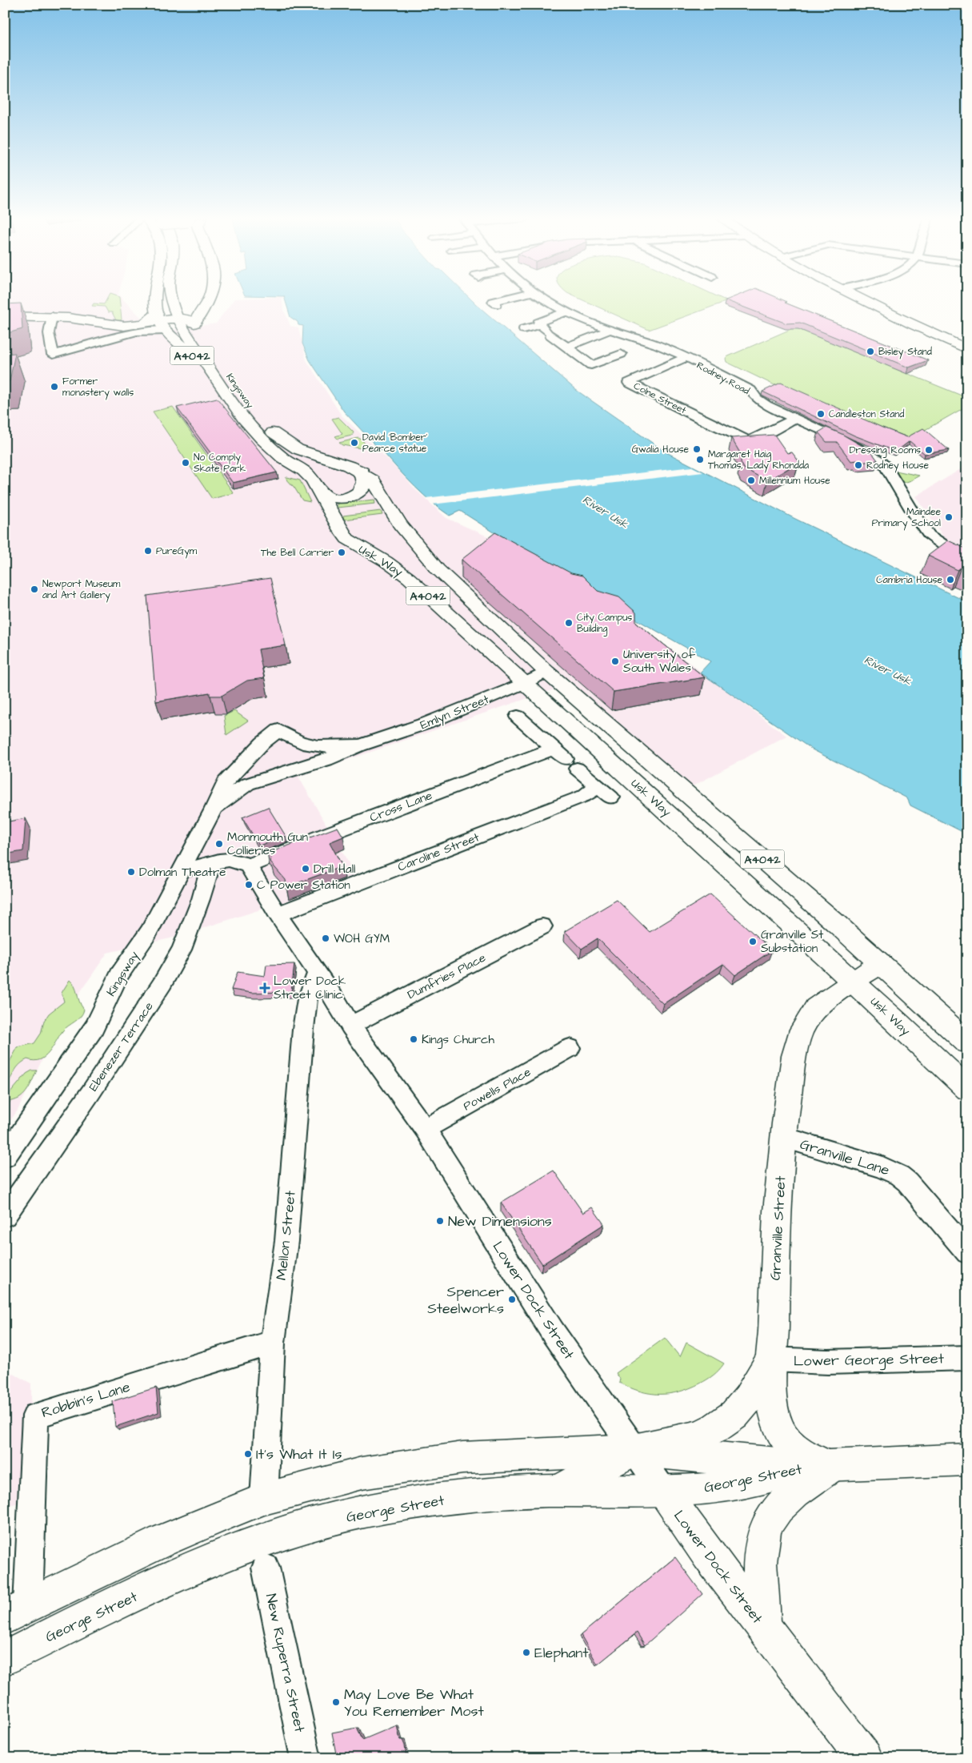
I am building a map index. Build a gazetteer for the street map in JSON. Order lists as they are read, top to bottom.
{
  "streets": {
    "main road": [
      "A4042",
      "Kingsway",
      "Usk Way",
      "Granville Street",
      "Lower Dock Street",
      "George Street"
    ],
    "street": [
      "Rodney Road",
      "Colne Street",
      "Emlyn Street",
      "Cross Lane",
      "Caroline Street",
      "Dumfries Place",
      "Ebenezer Terrace",
      "Powells Place",
      "Granville Lane",
      "Mellon Street",
      "Lower George Street",
      "Robbin's Lane",
      "New Ruperra Street"
    ]
  },
  "crossings": [
    ["A4042", "Kingsway"],
    ["A4042", "Emlyn Street"],
    ["A4042", "Granville Street"],
    ["Rodney Road", "Colne Street"],
    ["Kingsway", "Usk Way"],
    ["Kingsway", "Emlyn Street"],
    ["Usk Way", "Emlyn Street"],
    ["Usk Way", "Granville Street"],
    ["Cross Lane", "Lower Dock Street"],
    ["Caroline Street", "Lower Dock Street"],
    ["Dumfries Place", "Lower Dock Street"],
    ["Powells Place", "Lower Dock Street"],
    ["Granville Lane", "Granville Street"],
    ["Granville Street", "Lower Dock Street"],
    ["Granville Street", "Lower George Street"],
    ["Granville Street", "George Street"],
    ["Mellon Street", "Lower Dock Street"],
    ["Mellon Street", "Robbin's Lane"],
    ["Mellon Street", "George Street"],
    ["Lower Dock Street", "George Street"],
    ["Robbin's Lane", "George Street"]
  ],
  "water": ["River Usk"],
  "places": {
    "other": [
      "Bisley Stand",
      "Former monastery walls",
      "Candleston Stand",
      "David ‘Bomber’ Pearce statue",
      "Gwalia House",
      "Dressing Rooms",
      "Margaret Haig Thomas, Lady Rhondda",
      "No Comply Skate Park",
      "Rodney House",
      "Millennium House",
      "Maindee Primary School",
      "PureGym",
      "The Bell Carrier",
      "Cambria House",
      "Newport Museum and Art Gallery",
      "City Campus Building",
      "University of South Wales",
      "Monmouth Gun Collieries",
      "Drill Hall",
      "Dolman Theatre",
      "C Power Station",
      "WOH GYM",
      "Granville St Substation",
      "Kings Church",
      "New Dimensions",
      "Spencer Steelworks",
      "It’s What It Is",
      "Elephant",
      "May Love Be What You Remember Most"
    ],
    "health": ["Lower Dock Street Clinic"]
  }
}
